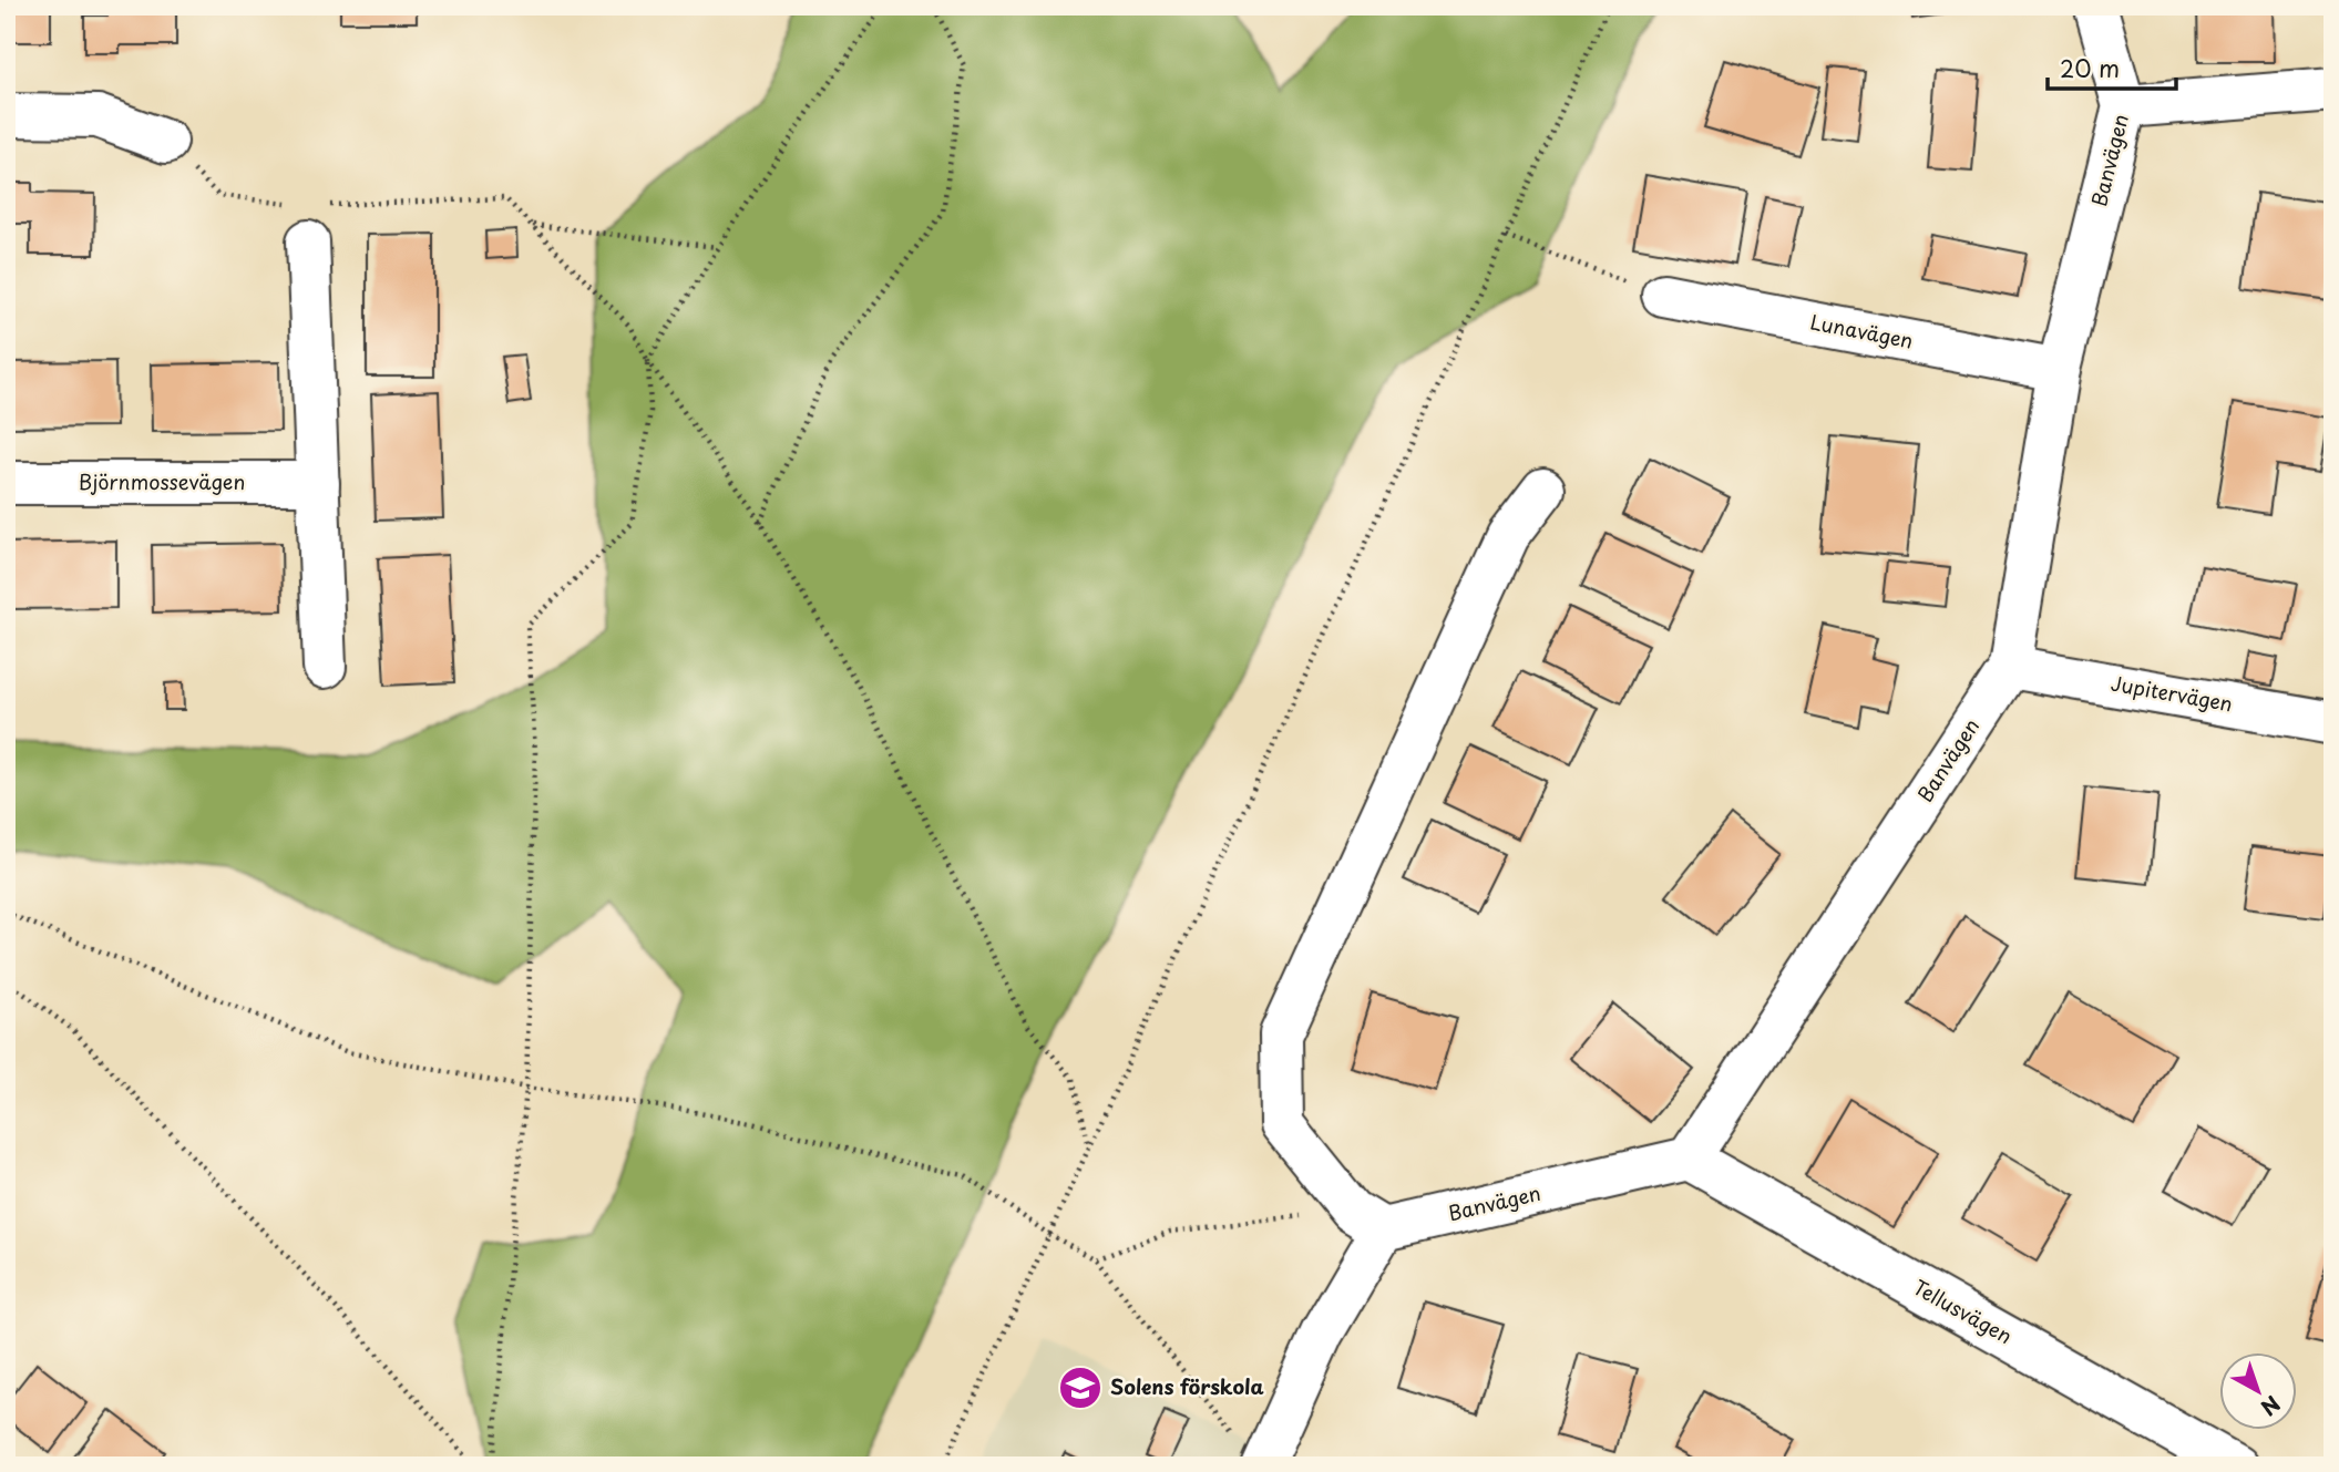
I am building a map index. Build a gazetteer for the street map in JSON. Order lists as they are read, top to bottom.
{
  "streets": {
    "street": [
      "Banvägen",
      "Lunavägen",
      "Björnmossevägen",
      "Jupitervägen",
      "Tellusvägen"
    ]
  },
  "crossings": [
    ["Banvägen", "Lunavägen"],
    ["Banvägen", "Jupitervägen"],
    ["Banvägen", "Tellusvägen"]
  ],
  "places": {
    "school or university": ["Solens förskola"]
  },
  "scale_bar": "20 m",
  "north": "bottom right"
}
